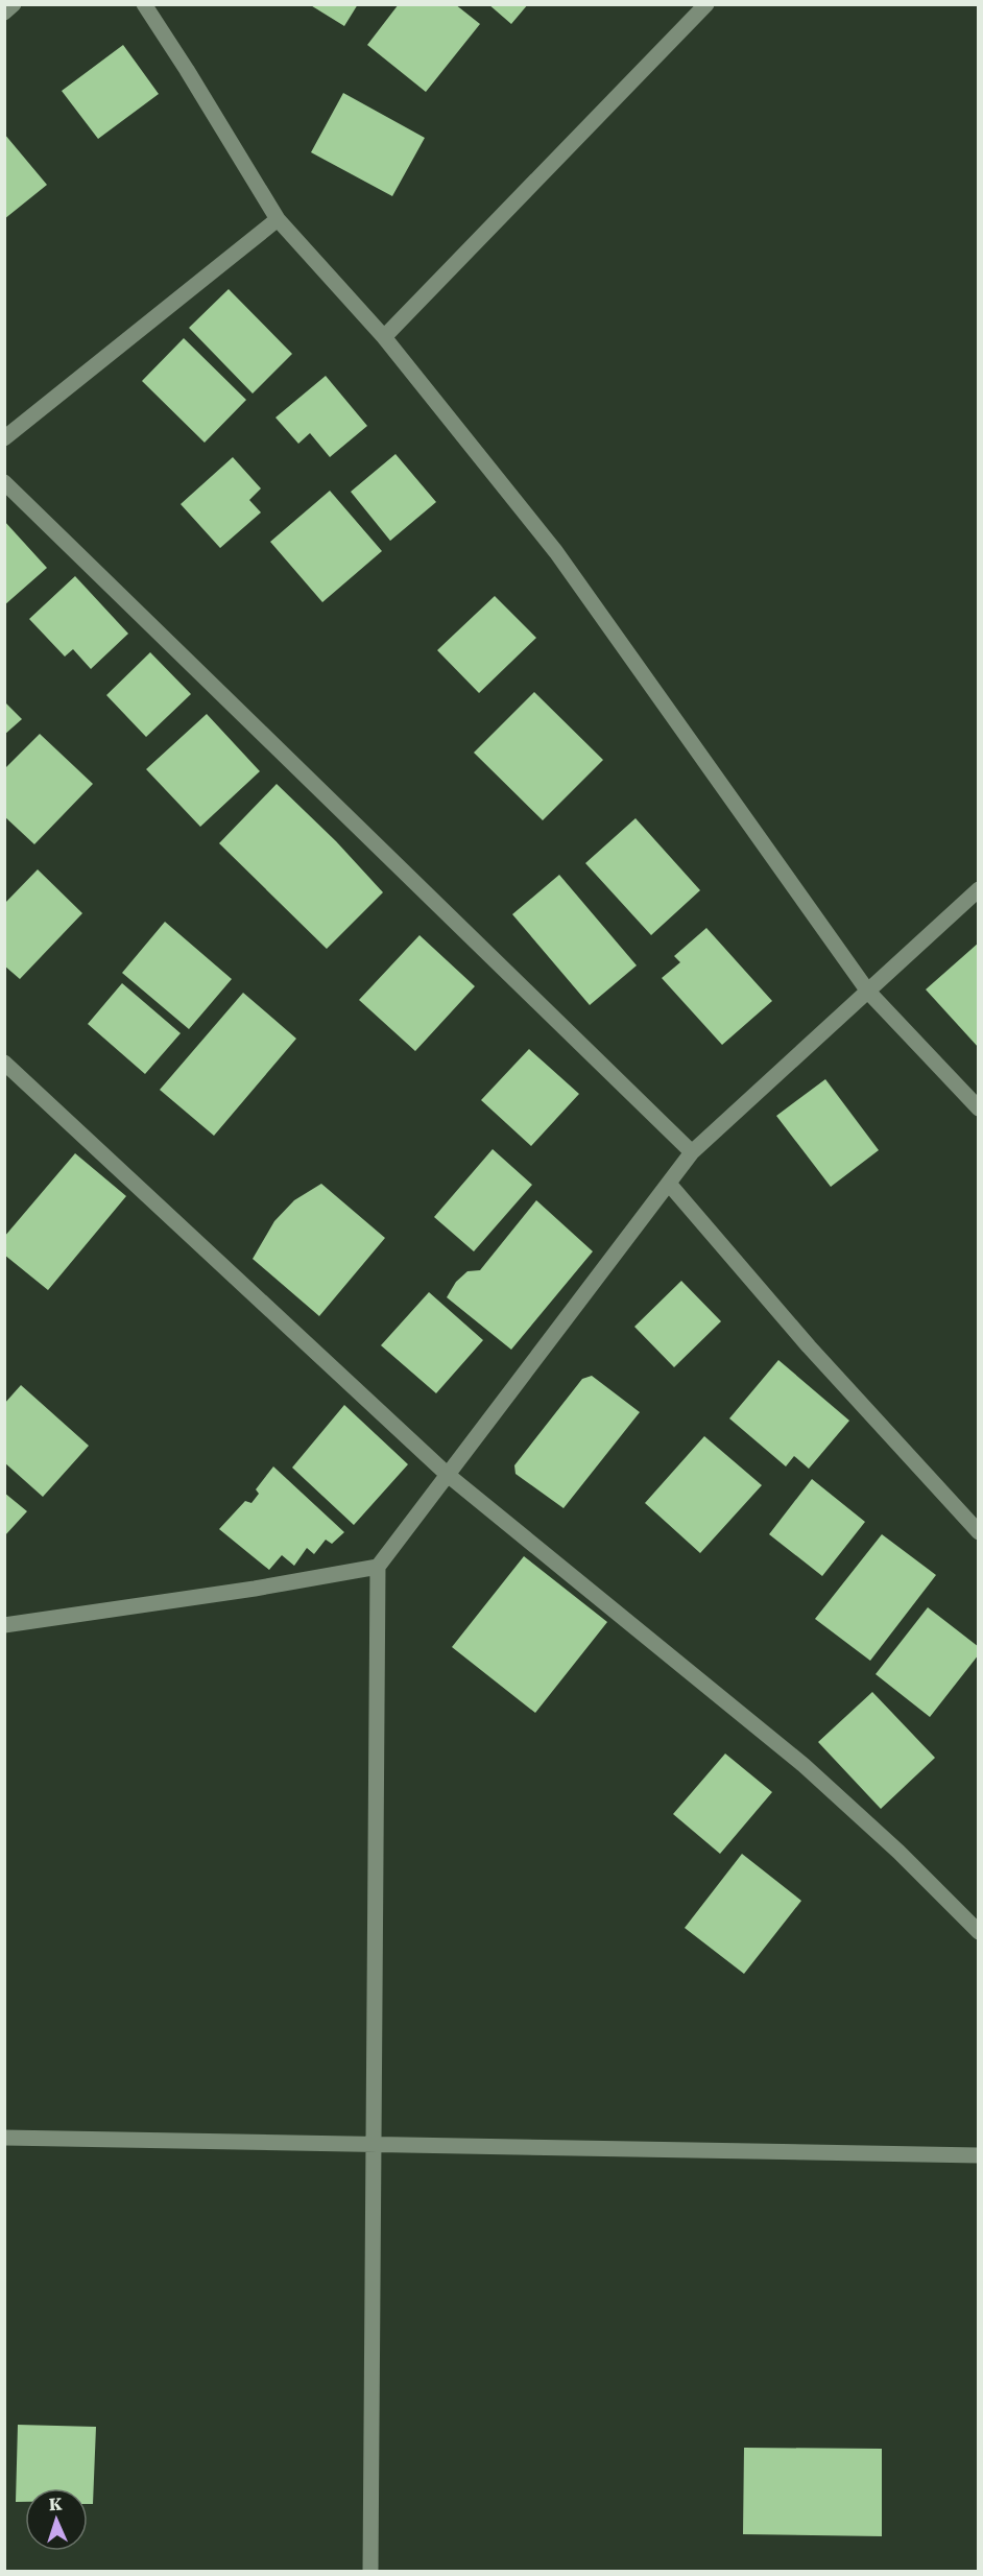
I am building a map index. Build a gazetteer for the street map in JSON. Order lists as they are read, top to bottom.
{
  "north": "top"
}
